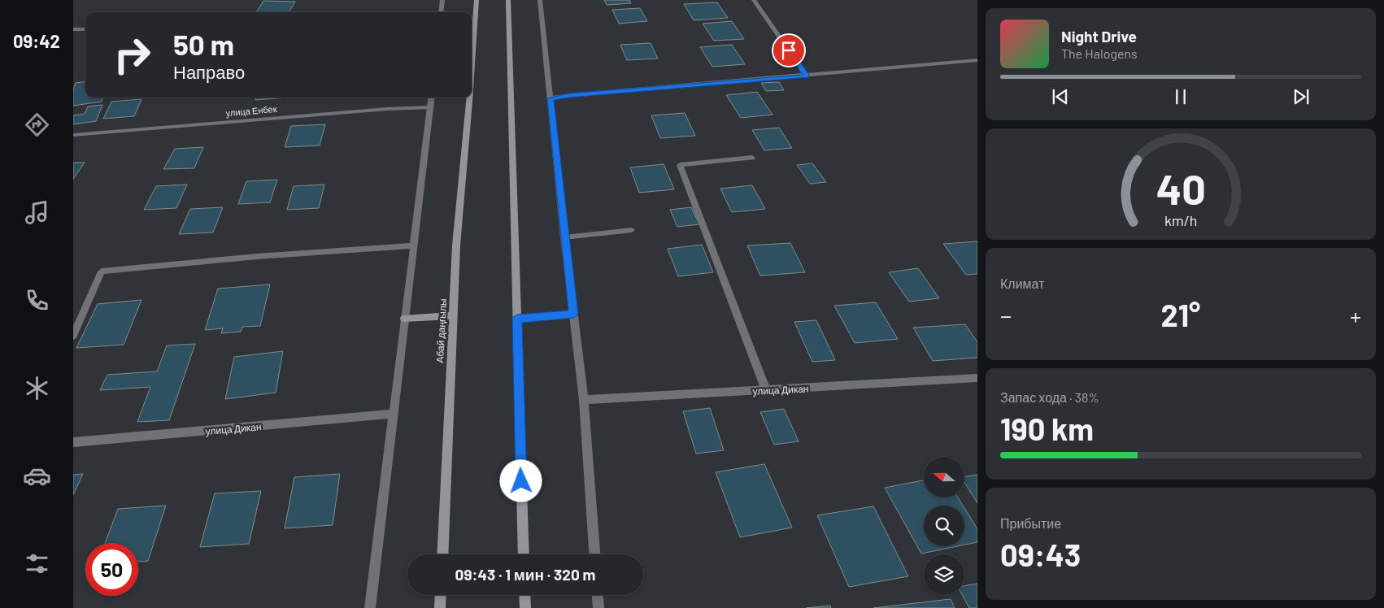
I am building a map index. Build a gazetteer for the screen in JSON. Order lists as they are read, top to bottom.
{
  "streets": {
    "main road": ["Абай даңғылы"],
    "street": ["улица Енбек", "улица Дикан"]
  },
  "north": "left",
  "page": {
    "tabs": "09:42",
    "turn": ["50 m", "Направо"],
    "song": ["Night Drive", "The Halogens"],
    "tile": [
      "Климат",
      ["Запас хода · 38%", "190 km"],
      ["Прибытие", "09:43"]
    ],
    "heat": ["−", "21°", "+"],
    "limit": "50",
    "trip": "09:43 · 1 мин · 320 m",
    "gauge": ["40", "km/h"]
  }
}
